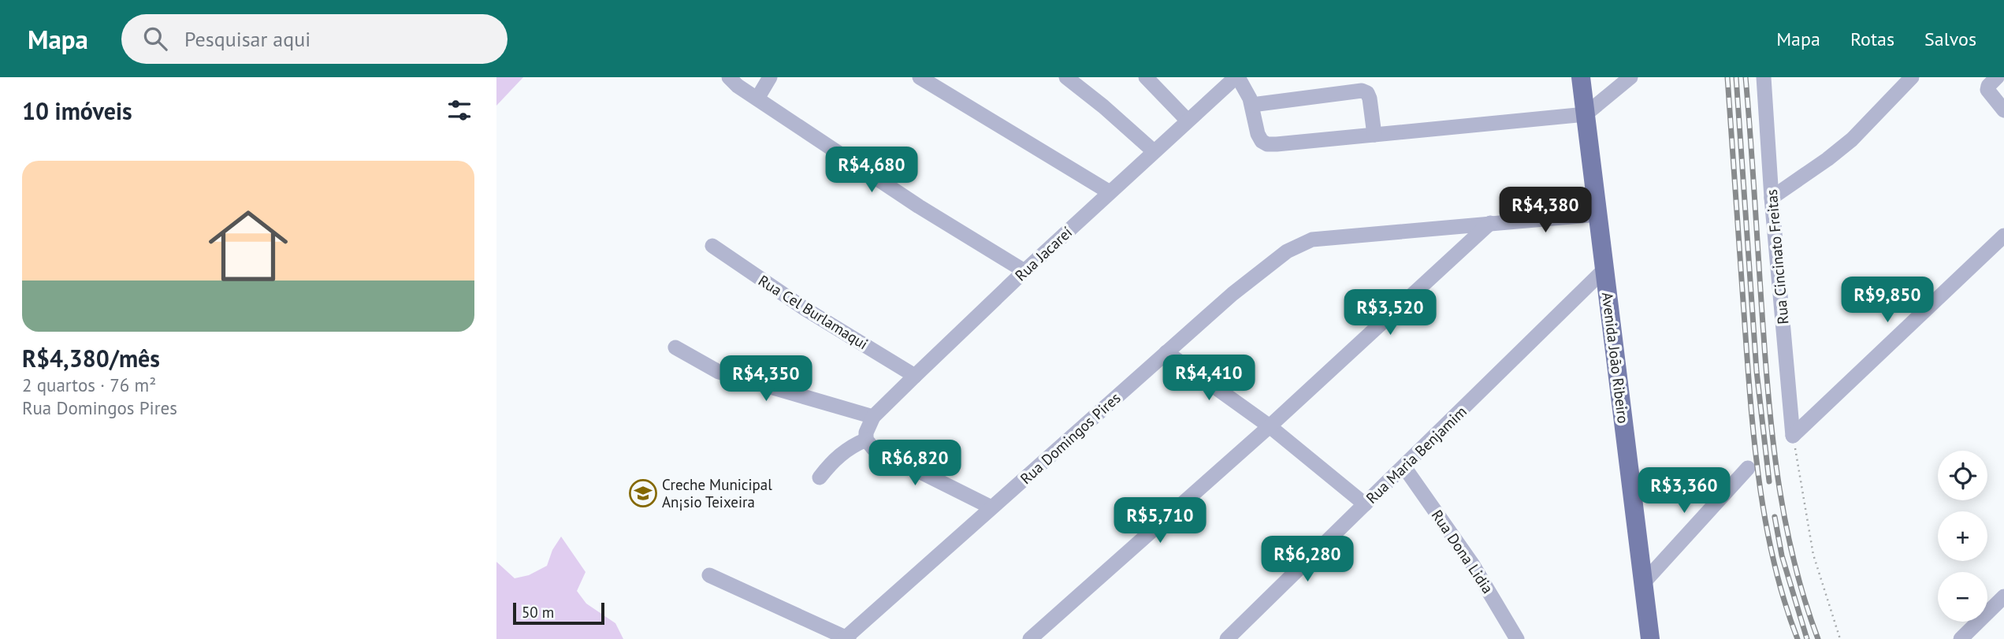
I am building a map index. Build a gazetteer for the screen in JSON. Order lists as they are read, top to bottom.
{
  "streets": {
    "main road": ["Avenida João Ribeiro"],
    "street": [
      "Rua Jacareí",
      "Rua Cincinato Freitas",
      "Rua Cel Burlamaqui",
      "Rua Domingos Pires",
      "Rua Maria Benjamim",
      "Rua Dona Lidia"
    ]
  },
  "crossings": [
    ["Rua Jacareí", "Rua Cel Burlamaqui"],
    ["Avenida João Ribeiro", "Rua Domingos Pires"],
    ["Avenida João Ribeiro", "Rua Maria Benjamim"],
    ["Rua Maria Benjamim", "Rua Dona Lidia"]
  ],
  "places": {
    "school or university": ["Creche Municipal An¡sio Teixeira"]
  },
  "scale_bar": "50 m",
  "page": {
    "header": "Mapa",
    "search": "Pesquisar aqui",
    "nav": ["Mapa", "Rotas", "Salvos"],
    "heading": "10 imóveis",
    "list": [
      {
        "name": "R$4,380/mês",
        "note": "2 quartos · 76 m² · Rua Domingos Pires"
      }
    ],
    "price": [
      "R$4,680",
      "R$4,380",
      "R$9,850",
      "R$3,520",
      "R$4,410",
      "R$4,350",
      "R$6,820",
      "R$3,360",
      "R$5,710",
      "R$6,280"
    ],
    "map_buttons": ["+", "−"],
    "scale": "50 m"
  }
}
